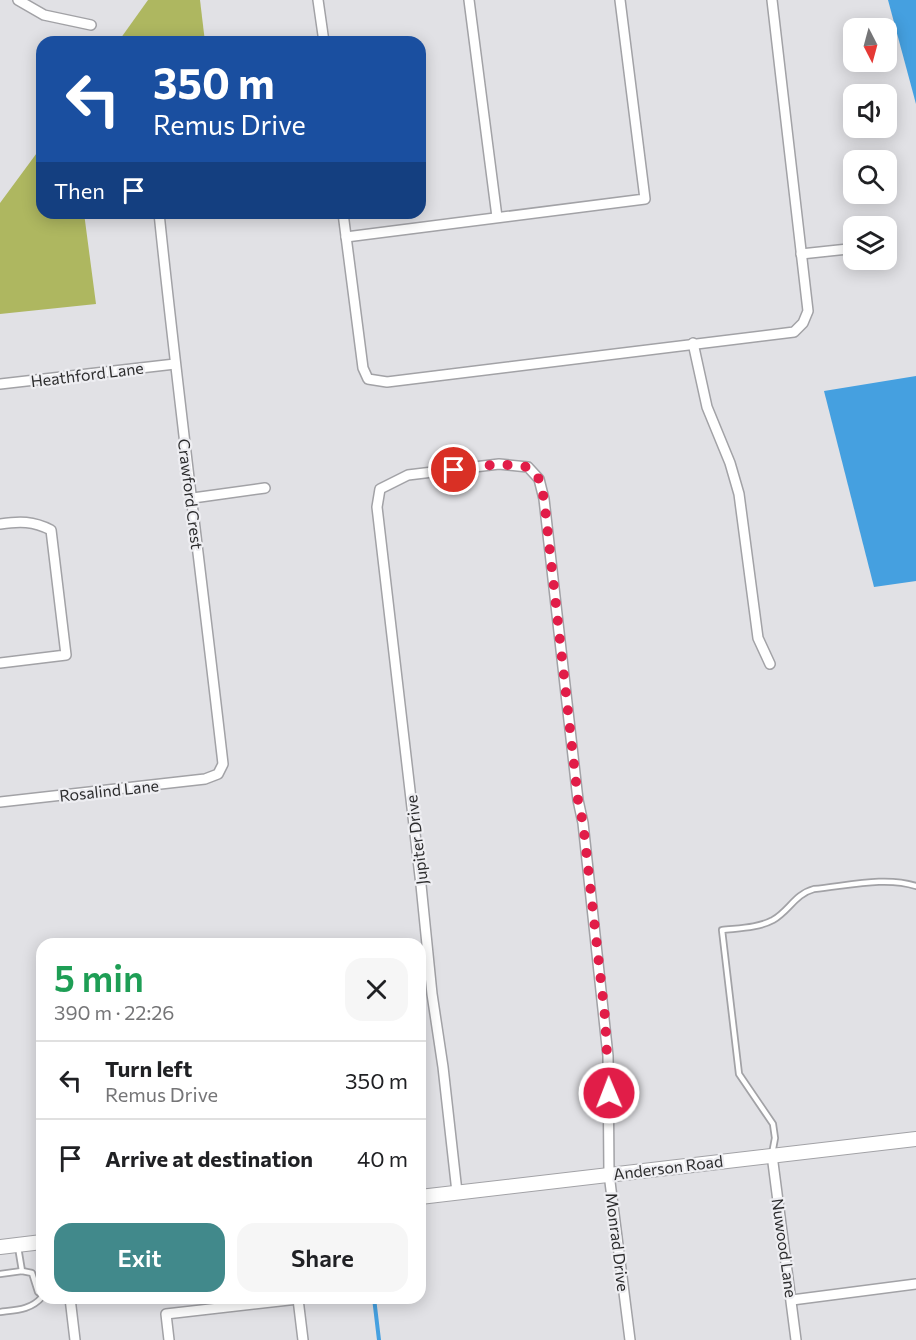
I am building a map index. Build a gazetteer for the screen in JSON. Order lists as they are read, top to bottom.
{
  "streets": {
    "street": [
      "Heathford Lane",
      "Crawford Crest",
      "Rosalind Lane",
      "Jupiter Drive",
      "Anderson Road",
      "Monrad Drive",
      "Nuwood Lane"
    ]
  },
  "crossings": [
    ["Heathford Lane", "Crawford Crest"],
    ["Crawford Crest", "Rosalind Lane"],
    ["Jupiter Drive", "Anderson Road"],
    ["Jupiter Drive", "Monrad Drive"],
    ["Anderson Road", "Monrad Drive"],
    ["Anderson Road", "Nuwood Lane"]
  ],
  "north": "bottom",
  "page": {
    "turn": ["350 m", "Remus Drive"],
    "then": "Then",
    "heading": ["5 min", "390 m · 22:26"],
    "list": [
      {
        "name": "Turn left",
        "note": "Remus Drive",
        "value": "350 m"
      },
      {
        "name": "Arrive at destination",
        "value": "40 m"
      }
    ],
    "buttons": ["Exit", "Share"]
  }
}
